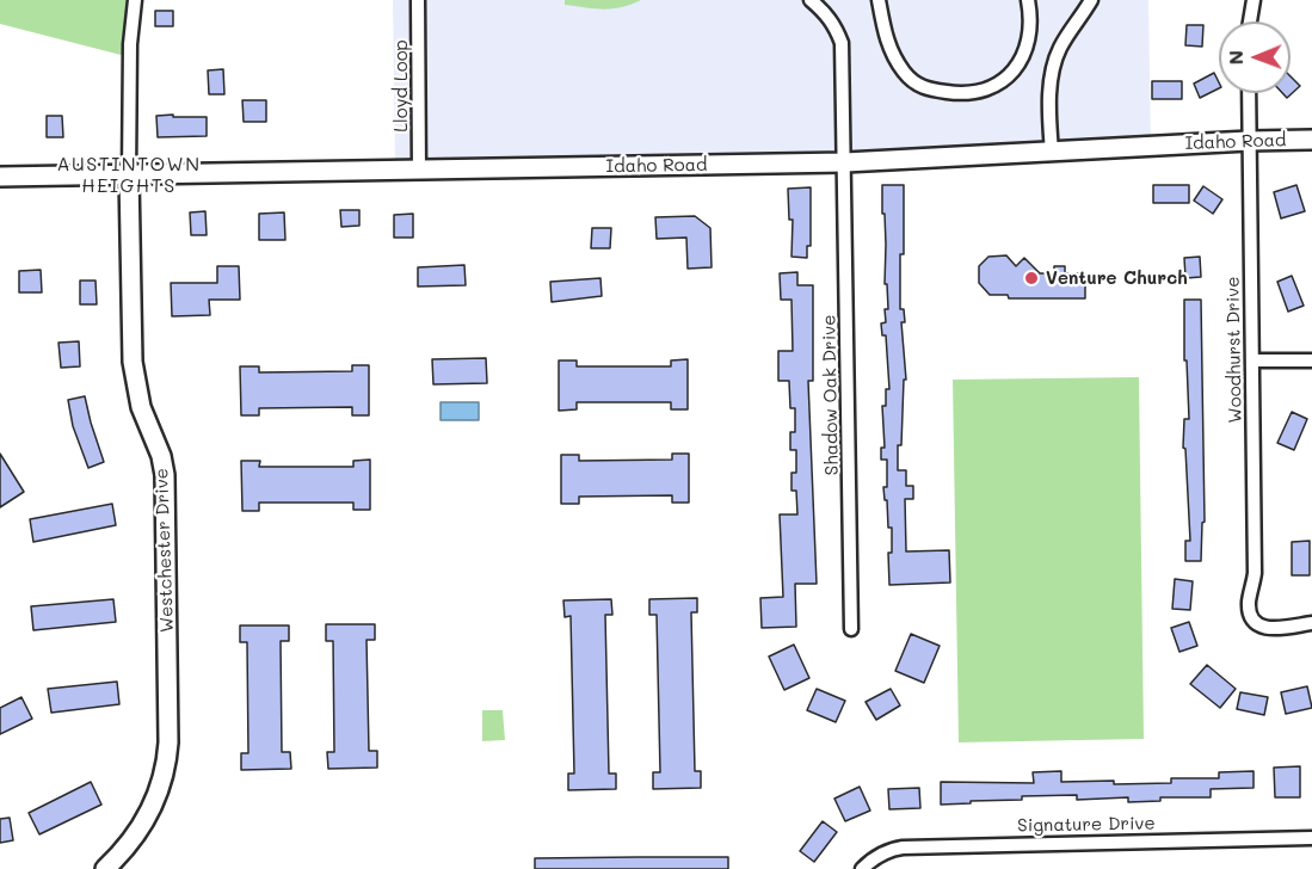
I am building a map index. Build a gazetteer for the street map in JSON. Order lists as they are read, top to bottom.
{
  "streets": {
    "street": [
      "Lloyd Loop",
      "Idaho Road",
      "Woodhurst Drive",
      "Shadow Oak Drive",
      "Westchester Drive",
      "Signature Drive"
    ]
  },
  "crossings": [
    ["Lloyd Loop", "Idaho Road"],
    ["Idaho Road", "Woodhurst Drive"],
    ["Idaho Road", "Shadow Oak Drive"],
    ["Idaho Road", "Westchester Drive"]
  ],
  "districts": ["AUSTINTOWN HEIGHTS"],
  "places": ["Venture Church"],
  "north": "left"
}
